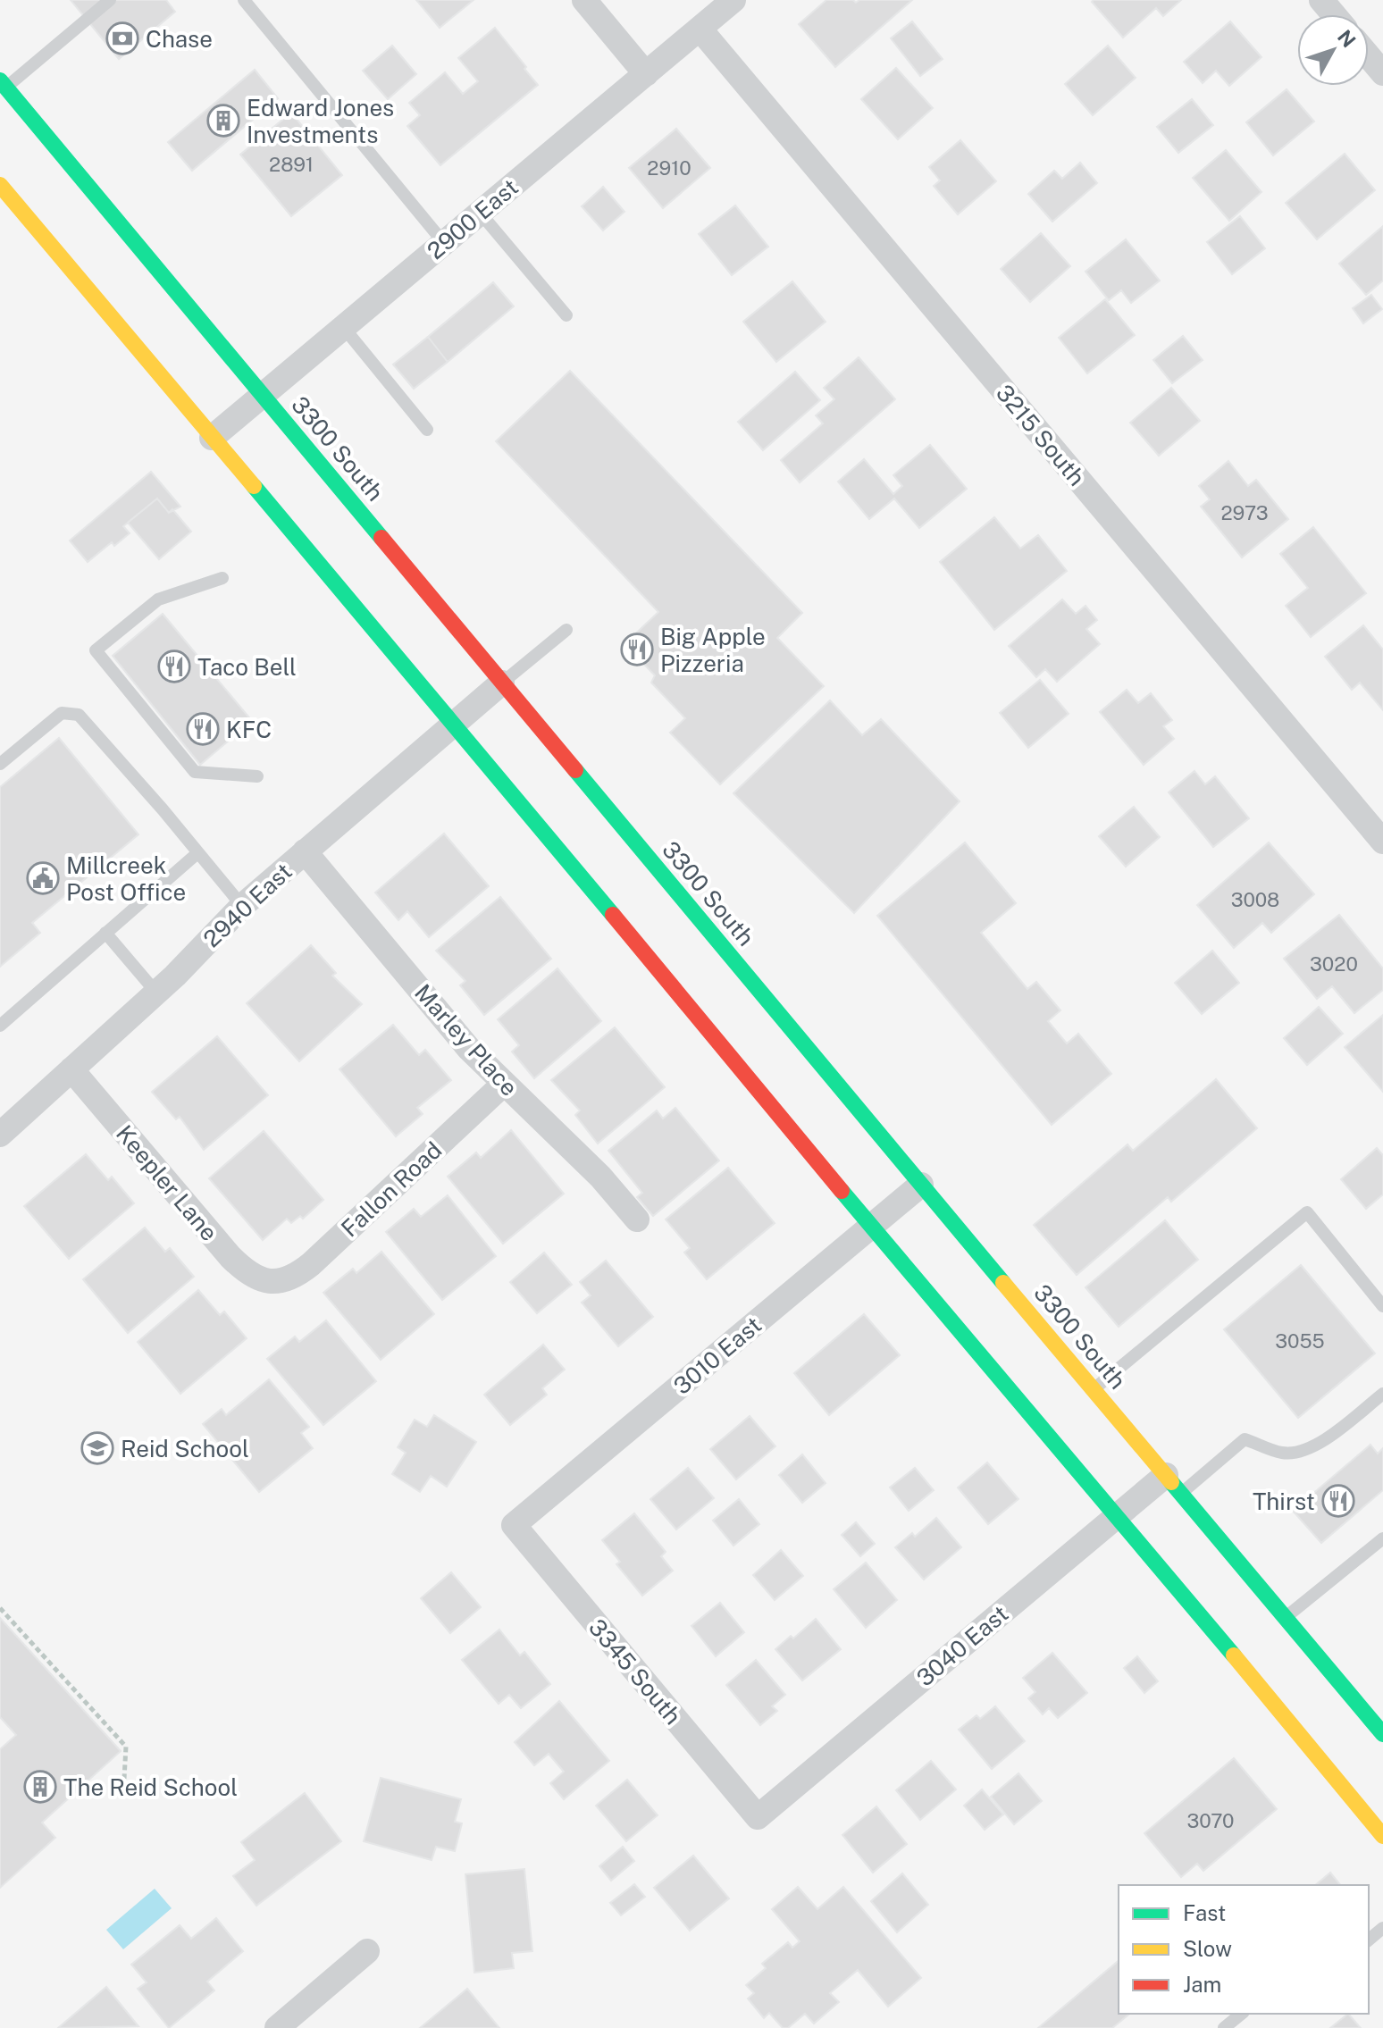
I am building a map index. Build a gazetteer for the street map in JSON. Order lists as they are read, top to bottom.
{
  "streets": {
    "main road": ["3300 South"],
    "street": [
      "2900 East",
      "3215 South",
      "2940 East",
      "Marley Place",
      "Keepler Lane",
      "Fallon Road",
      "3010 East",
      "3040 East",
      "3345 South"
    ]
  },
  "crossings": [
    ["2900 East", "3215 South"],
    ["2900 East", "3300 South"],
    ["3300 South", "2940 East"],
    ["3300 South", "3010 East"],
    ["3300 South", "3040 East"],
    ["2940 East", "Marley Place"],
    ["2940 East", "Keepler Lane"],
    ["Marley Place", "Fallon Road"],
    ["Keepler Lane", "Fallon Road"],
    ["3010 East", "3345 South"],
    ["3040 East", "3345 South"]
  ],
  "places": {
    "bank": ["Chase"],
    "building": ["Edward Jones Investments", "The Reid School"],
    "restaurant": [
      "Big Apple Pizzeria",
      "Taco Bell",
      "KFC",
      "Thirst"
    ],
    "public building": ["Millcreek Post Office"],
    "school or university": ["Reid School"]
  },
  "house_numbers": [
    "2891",
    "2910",
    "2973",
    "3008",
    "3020",
    "3055",
    "3070"
  ],
  "legend": ["Fast", "Slow", "Jam"],
  "north": "top right"
}
